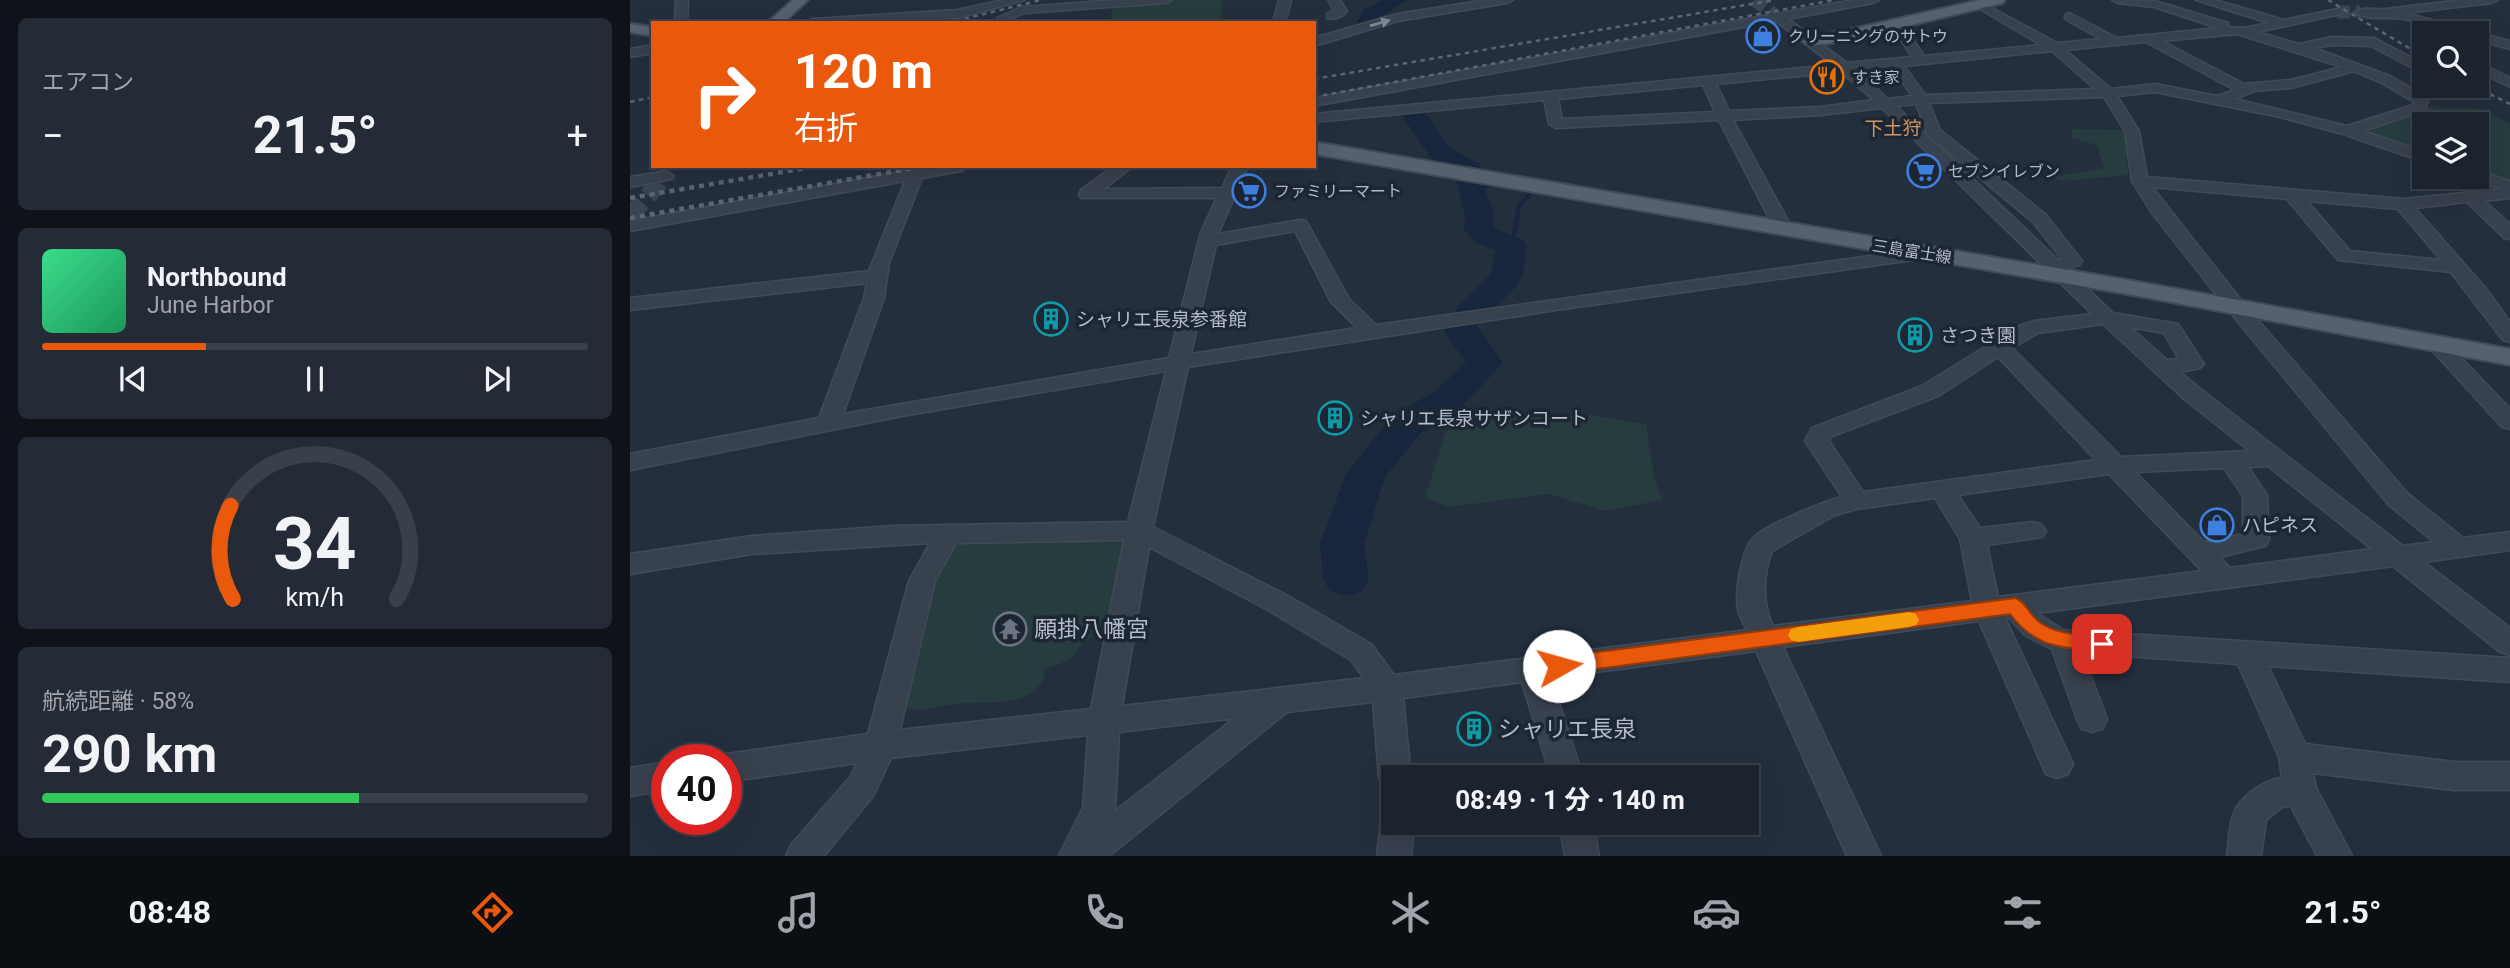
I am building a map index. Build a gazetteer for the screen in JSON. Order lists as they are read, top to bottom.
{
  "streets": {
    "main road": ["三島富士線"]
  },
  "districts": ["下土狩"],
  "places": {
    "shop": ["クリーニングのサトウ", "ハピネス"],
    "restaurant": ["すき家"],
    "supermarket": ["セブンイレブン", "ファミリーマート"],
    "building": [
      "シャリエ長泉参番館",
      "さつき園",
      "シャリエ長泉サザンコート",
      "シャリエ長泉"
    ],
    "temple": ["願掛八幡宮"]
  },
  "page": {
    "tile": [
      "エアコン",
      ["航続距離 · 58%", "290 km"]
    ],
    "turn": ["120 m", "右折"],
    "heat": ["−", "21.5°", "+"],
    "song": ["Northbound", "June Harbor"],
    "limit": "40",
    "trip": "08:49 · 1 分 · 140 m",
    "tabs": ["08:48", "21.5°"],
    "gauge": ["34", "km/h"]
  }
}
